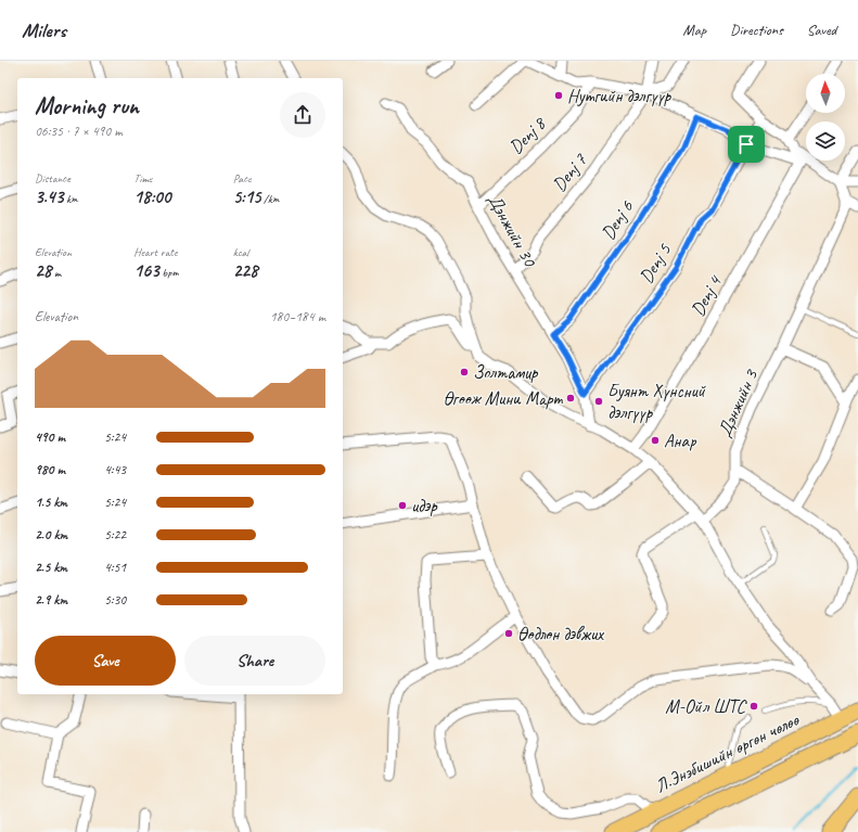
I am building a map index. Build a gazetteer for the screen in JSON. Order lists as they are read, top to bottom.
{
  "streets": {
    "main road": ["Л.Энэбишийн өргөн чөлөө"],
    "street": [
      "Denj 8",
      "Denj 7",
      "Denj 6",
      "Дэнжийн 30",
      "Denj 5",
      "Denj 4",
      "Дэнжийн 3"
    ]
  },
  "crossings": [
    ["Denj 8", "Дэнжийн 30"],
    ["Denj 7", "Дэнжийн 30"],
    ["Denj 6", "Дэнжийн 30"],
    ["Дэнжийн 30", "Denj 5"]
  ],
  "places": [
    "Нутгийн дэлгүүр",
    "Золтамир",
    "Өгөөж Мини Март",
    "Буянт Хүнсний дэлгүүр",
    "Анар",
    "идэр",
    "Өөдлөн дэвжих",
    "М-Ойл ШТС"
  ],
  "north": "top",
  "page": {
    "header": "Milers",
    "nav": ["Map", "Directions", "Saved"],
    "heading": ["Morning run", "06:35 · 7 × 490 m"],
    "stats": [
      ["Distance", "3.43 km"],
      ["Time", "18:00"],
      ["Pace", "5:15 /km"],
      ["Elevation", "28 m"],
      ["Heart rate", "163 bpm"],
      ["kcal", "228"]
    ],
    "chart": ["Elevation", "180–184 m"],
    "list": [
      {
        "name": "490 m",
        "note": "5:24"
      },
      {
        "name": "980 m",
        "note": "4:43"
      },
      {
        "name": "1.5 km",
        "note": "5:24"
      },
      {
        "name": "2.0 km",
        "note": "5:22"
      },
      {
        "name": "2.5 km",
        "note": "4:51"
      },
      {
        "name": "2.9 km",
        "note": "5:30"
      }
    ],
    "buttons": ["Save", "Share"]
  }
}
